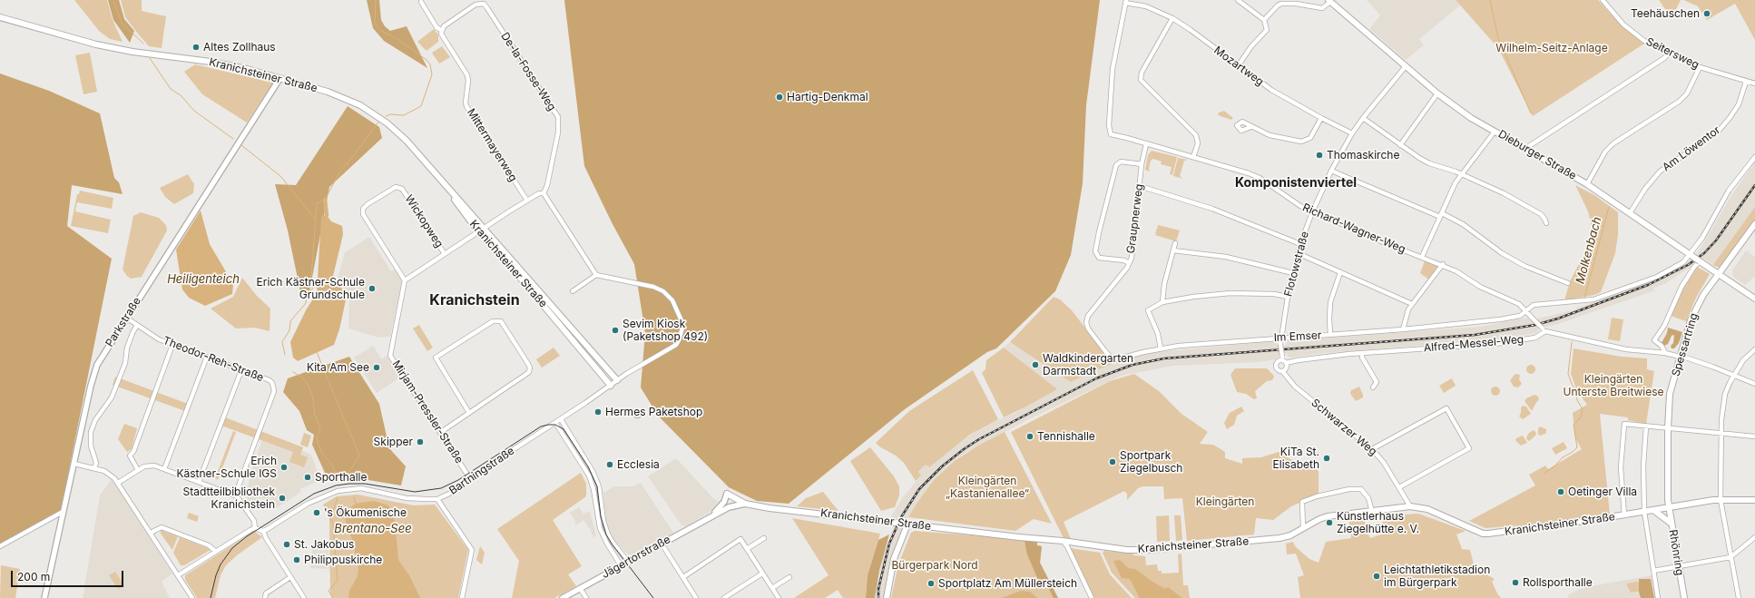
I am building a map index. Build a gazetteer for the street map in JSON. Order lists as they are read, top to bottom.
{
  "streets": {
    "main road": [
      "Kranichsteiner Straße",
      "Dieburger Straße",
      "Spessartring",
      "Rhönring"
    ],
    "street": [
      "Seitersweg",
      "Mozartweg",
      "De-la-Fosse-Weg",
      "Mittermayerweg",
      "Am Löwentor",
      "Graupnerweg",
      "Wickopweg",
      "Richard-Wagner-Weg",
      "Flotowstraße",
      "Parkstraße",
      "Im Emser",
      "Alfred-Messel-Weg",
      "Theodor-Reh-Straße",
      "Mirjam-Pressler-Straße",
      "Schwarzer Weg",
      "Bartningstraße",
      "Jägertorstraße"
    ]
  },
  "crossings": [
    ["Seitersweg", "Am Löwentor"],
    ["Mozartweg", "Richard-Wagner-Weg"],
    ["Mozartweg", "Flotowstraße"],
    ["De-la-Fosse-Weg", "Mittermayerweg"],
    ["Kranichsteiner Straße", "Parkstraße"],
    ["Kranichsteiner Straße", "Spessartring"],
    ["Kranichsteiner Straße", "Schwarzer Weg"],
    ["Kranichsteiner Straße", "Bartningstraße"],
    ["Kranichsteiner Straße", "Rhönring"],
    ["Kranichsteiner Straße", "Jägertorstraße"],
    ["Am Löwentor", "Dieburger Straße"],
    ["Dieburger Straße", "Flotowstraße"],
    ["Dieburger Straße", "Im Emser"],
    ["Dieburger Straße", "Spessartring"],
    ["Graupnerweg", "Richard-Wagner-Weg"],
    ["Graupnerweg", "Im Emser"],
    ["Wickopweg", "Mirjam-Pressler-Straße"],
    ["Richard-Wagner-Weg", "Flotowstraße"],
    ["Richard-Wagner-Weg", "Im Emser"],
    ["Richard-Wagner-Weg", "Alfred-Messel-Weg"],
    ["Flotowstraße", "Im Emser"],
    ["Flotowstraße", "Alfred-Messel-Weg"],
    ["Flotowstraße", "Schwarzer Weg"],
    ["Parkstraße", "Theodor-Reh-Straße"],
    ["Alfred-Messel-Weg", "Schwarzer Weg"],
    ["Spessartring", "Rhönring"],
    ["Mirjam-Pressler-Straße", "Bartningstraße"]
  ],
  "districts": ["Komponistenviertel", "Kranichstein"],
  "water": ["Molkenbach", "Heiligenteich", "Brentano-See"],
  "parks": [
    "Wilhelm-Seitz-Anlage",
    "Kleingärten Unterste Breitwiese",
    "Kleingärten „Kastanienallee“",
    "Kleingärten",
    "Bürgerpark Nord"
  ],
  "places": [
    "Teehäuschen",
    "Altes Zollhaus",
    "Hartig-Denkmal",
    "Thomaskirche",
    "Erich Kästner-Schule Grundschule",
    "Sevim Kiosk (Paketshop 492)",
    "Waldkindergarten Darmstadt",
    "Kita Am See",
    "Hermes Paketshop",
    "Tennishalle",
    "Skipper",
    "KiTa St. Elisabeth",
    "Sportpark Ziegelbusch",
    "Ecclesia",
    "Erich Kästner-Schule IGS",
    "Sporthalle",
    "Oetinger Villa",
    "Stadtteilbibliothek Kranichstein",
    "'s Ökumenische",
    "Künstlerhaus Ziegelhütte e. V.",
    "St. Jakobus",
    "Philippuskirche",
    "Leichtathletikstadion im Bürgerpark",
    "Rollsporthalle",
    "Sportplatz Am Müllersteich"
  ],
  "scale_bar": "200 m"
}
